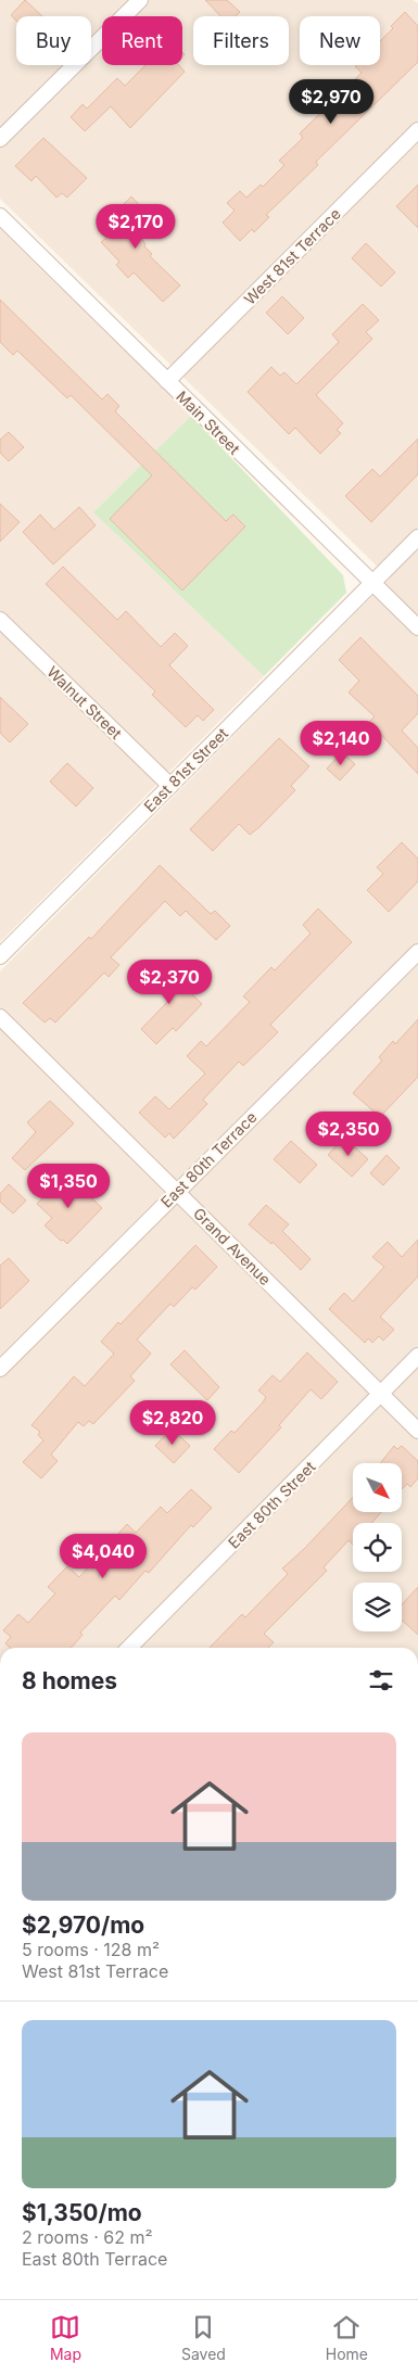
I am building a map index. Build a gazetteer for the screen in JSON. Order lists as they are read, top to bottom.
{
  "streets": {
    "street": [
      "West 81st Terrace",
      "Main Street",
      "Walnut Street",
      "East 81st Street",
      "East 80th Terrace",
      "Grand Avenue",
      "East 80th Street"
    ]
  },
  "crossings": [
    ["West 81st Terrace", "Main Street"],
    ["Main Street", "East 81st Street"],
    ["Walnut Street", "East 81st Street"],
    ["East 80th Terrace", "Grand Avenue"],
    ["Grand Avenue", "East 80th Street"]
  ],
  "north": "bottom right",
  "page": {
    "chip": [
      "Buy",
      "Rent",
      "Filters",
      "New"
    ],
    "price": [
      "$2,970",
      "$2,170",
      "$2,140",
      "$2,370",
      "$2,350",
      "$1,350",
      "$2,820",
      "$4,040"
    ],
    "heading": "8 homes",
    "list": [
      {
        "name": "$2,970/mo",
        "note": "5 rooms · 128 m² · West 81st Terrace"
      },
      {
        "name": "$1,350/mo",
        "note": "2 rooms · 62 m² · East 80th Terrace"
      }
    ],
    "tabs": ["Map", "Saved", "Home"]
  }
}
